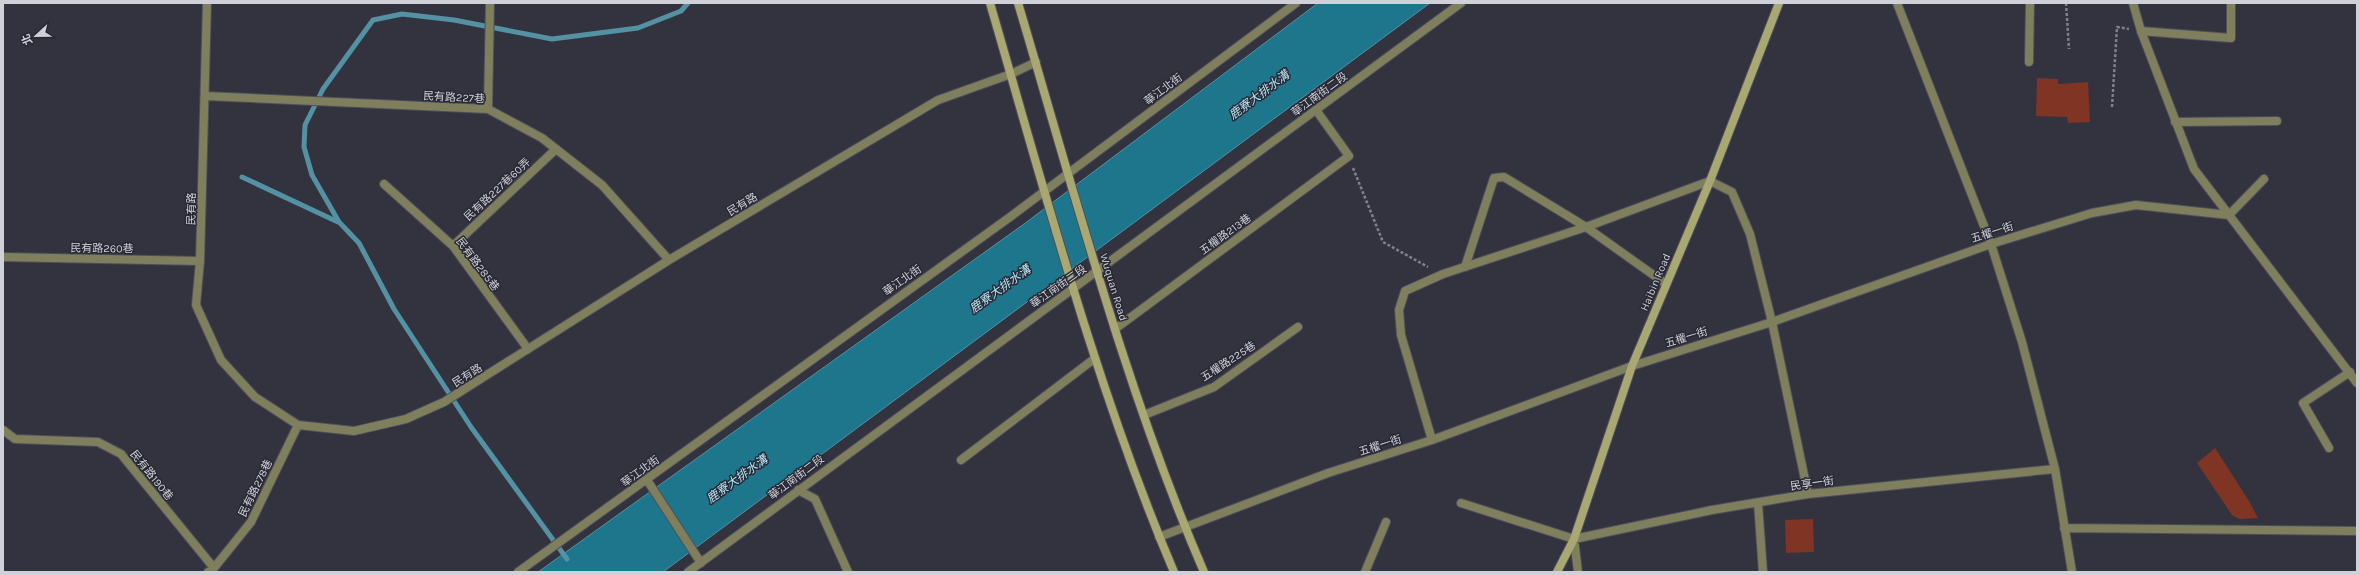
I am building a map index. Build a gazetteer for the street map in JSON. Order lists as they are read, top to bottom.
{
  "streets": {
    "street": [
      "華江北街",
      "華江南街二段",
      "民有路227巷",
      "民有路227巷60弄",
      "民有路",
      "五權一街",
      "五權路213巷",
      "民有路260巷",
      "民有路285巷",
      "Haibin Road",
      "Wuquan Road",
      "五權路225巷",
      "民有路190巷",
      "民享一街",
      "民有路278巷"
    ]
  },
  "crossings": [
    ["華江北街", "Wuquan Road"],
    ["華江南街二段", "Wuquan Road"],
    ["民有路227巷", "民有路227巷60弄"],
    ["民有路227巷", "民有路"],
    ["民有路227巷60弄", "民有路285巷"],
    ["民有路", "民有路260巷"],
    ["民有路", "民有路285巷"],
    ["民有路", "Wuquan Road"],
    ["民有路", "民有路278巷"],
    ["五權一街", "Haibin Road"],
    ["五權一街", "Wuquan Road"],
    ["五權路213巷", "Wuquan Road"],
    ["Haibin Road", "民享一街"],
    ["Wuquan Road", "五權路225巷"],
    ["民有路190巷", "民有路278巷"]
  ],
  "water": ["鹿寮大排水溝"],
  "north": "left"
}
